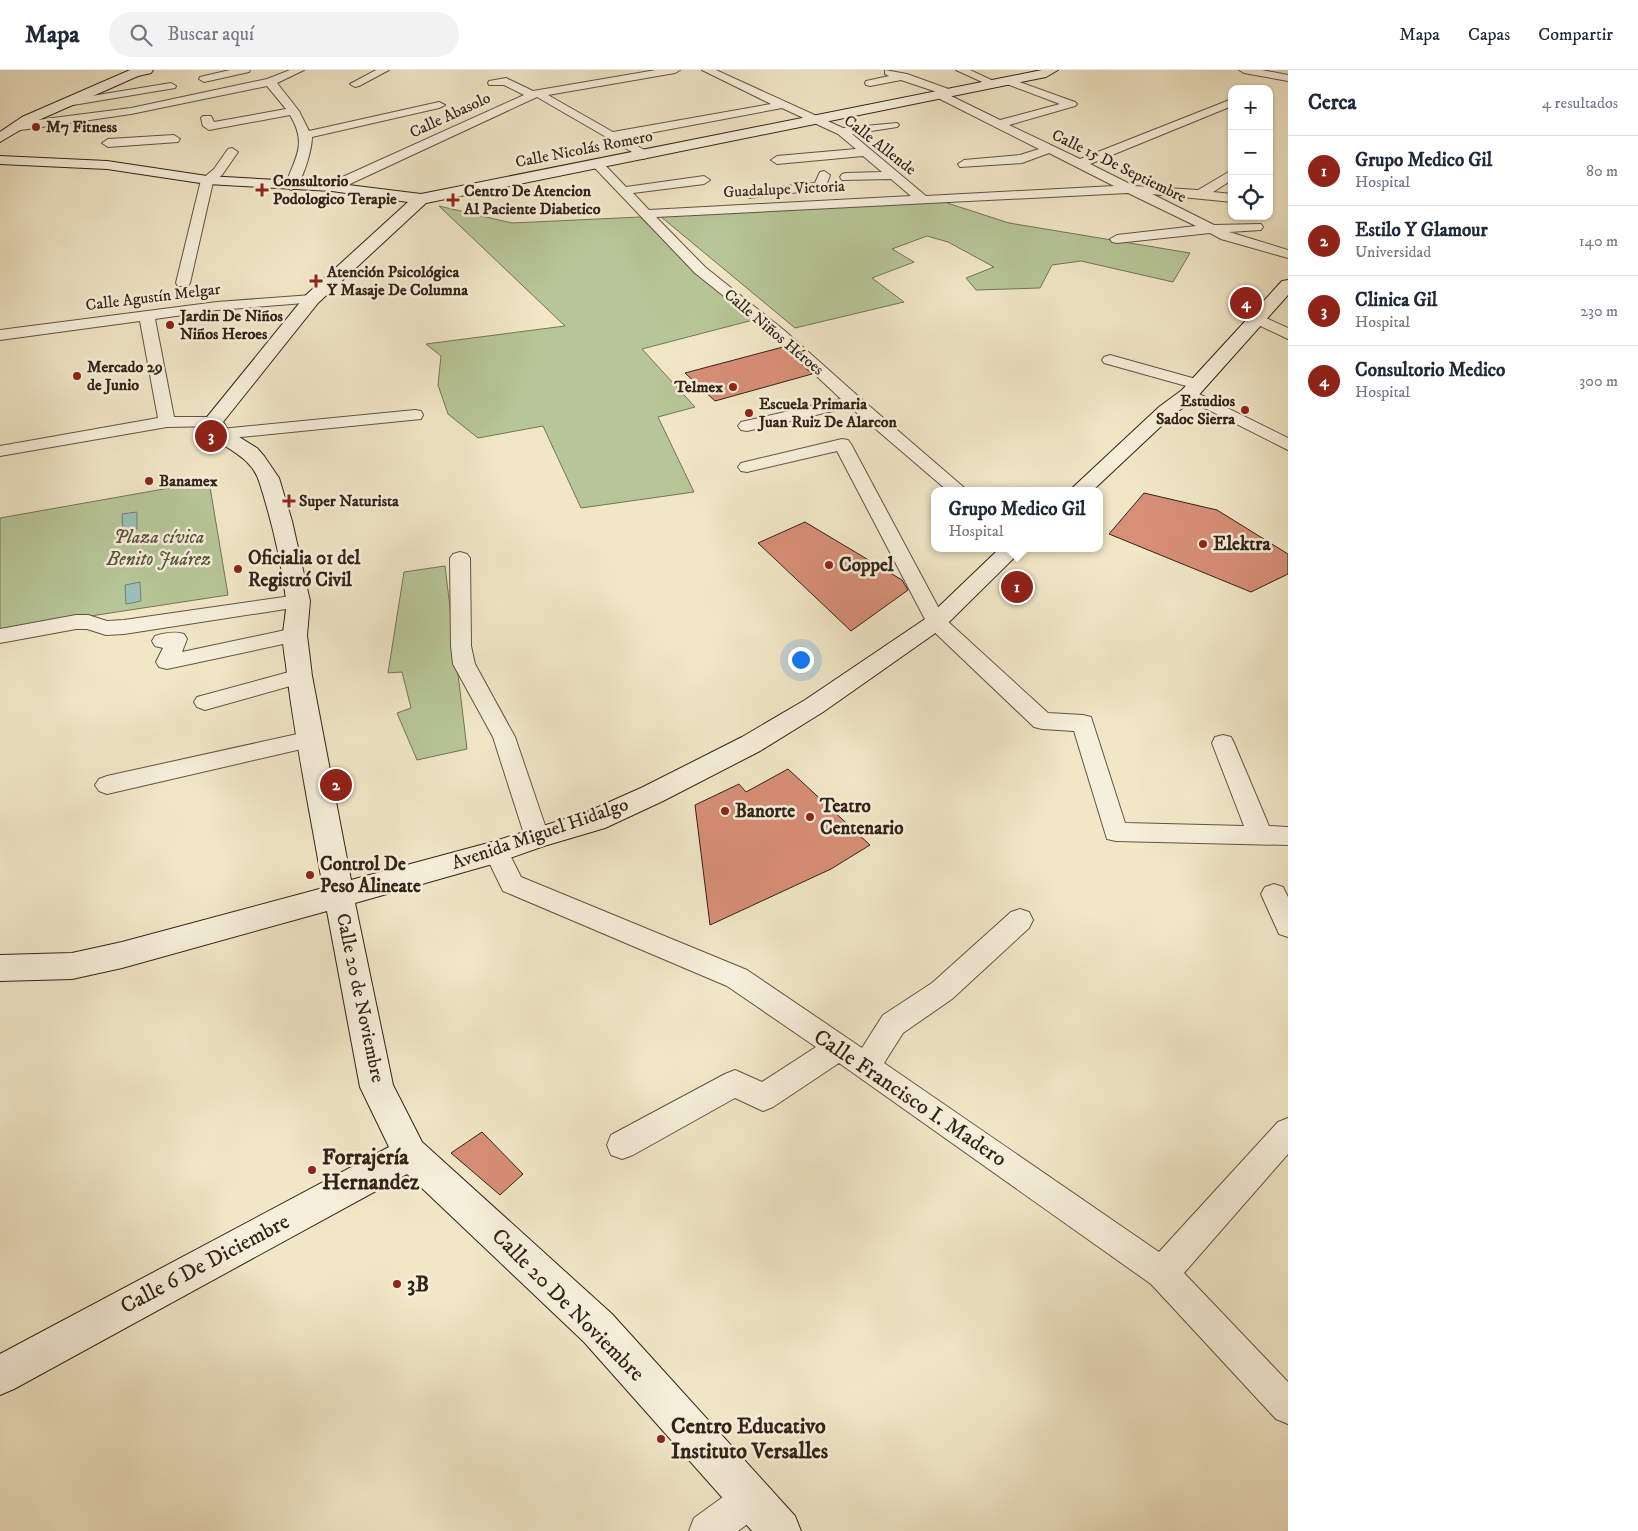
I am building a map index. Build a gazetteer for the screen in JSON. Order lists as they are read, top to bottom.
{
  "streets": {
    "main road": [
      "Calle Nicolás Romero",
      "Avenida Miguel Hidalgo",
      "Calle 20 de Noviembre",
      "Calle 6 De Diciembre",
      "Calle 20 De Noviembre"
    ],
    "street": [
      "Calle Abasolo",
      "Calle Allende",
      "Calle 15 De Septiembre",
      "Guadalupe Victoria",
      "Calle Agustín Melgar",
      "Calle Niños Héroes",
      "Calle Francisco I. Madero"
    ]
  },
  "crossings": [
    ["Calle Allende", "Calle Nicolás Romero"],
    ["Calle Allende", "Guadalupe Victoria"],
    ["Calle Nicolás Romero", "Calle 15 De Septiembre"],
    ["Calle Nicolás Romero", "Calle Agustín Melgar"],
    ["Calle Nicolás Romero", "Calle Niños Héroes"],
    ["Calle Nicolás Romero", "Calle 20 de Noviembre"],
    ["Calle 15 De Septiembre", "Guadalupe Victoria"],
    ["Guadalupe Victoria", "Calle Niños Héroes"],
    ["Avenida Miguel Hidalgo", "Calle 20 de Noviembre"],
    ["Avenida Miguel Hidalgo", "Calle Francisco I. Madero"],
    ["Calle 20 de Noviembre", "Calle 6 De Diciembre"],
    ["Calle 20 de Noviembre", "Calle 20 De Noviembre"],
    ["Calle 6 De Diciembre", "Calle 20 De Noviembre"]
  ],
  "parks": ["Plaza cívica Benito Juárez"],
  "places": {
    "other": [
      "M7 Fitness",
      "Jardin De Niños Niños Heroes",
      "Mercado 29 de Junio",
      "Telmex",
      "Estudios Sadoc Sierra",
      "Escuela Primaria Juan Ruiz De Alarcon",
      "Banamex",
      "Elektra",
      "Coppel",
      "Oficialia 01 del Registró Civil",
      "Banorte",
      "Teatro Centenario",
      "Control De Peso Alineate",
      "Forrajería Hernandez",
      "3B",
      "Centro Educativo Instituto Versalles"
    ],
    "health": [
      "Consultorio Podologico Terapie",
      "Centro De Atencion Al Paciente Diabetico",
      "Atención Psicológica Y Masaje De Columna",
      "Super Naturista"
    ]
  },
  "page": {
    "header": "Mapa",
    "search": "Buscar aquí",
    "nav": ["Mapa", "Capas", "Compartir"],
    "heading": ["Cerca", "4 resultados"],
    "map_buttons": ["+", "−"],
    "list": [
      {
        "mark": "1",
        "name": "Grupo Medico Gil",
        "note": "Hospital",
        "value": "80 m"
      },
      {
        "mark": "2",
        "name": "Estilo Y Glamour",
        "note": "Universidad",
        "value": "140 m"
      },
      {
        "mark": "3",
        "name": "Clinica Gil",
        "note": "Hospital",
        "value": "230 m"
      },
      {
        "mark": "4",
        "name": "Consultorio Medico",
        "note": "Hospital",
        "value": "300 m"
      }
    ],
    "pins": [
      "4",
      "3",
      "1",
      "2"
    ],
    "popup": ["Grupo Medico Gil", "Hospital"]
  }
}
